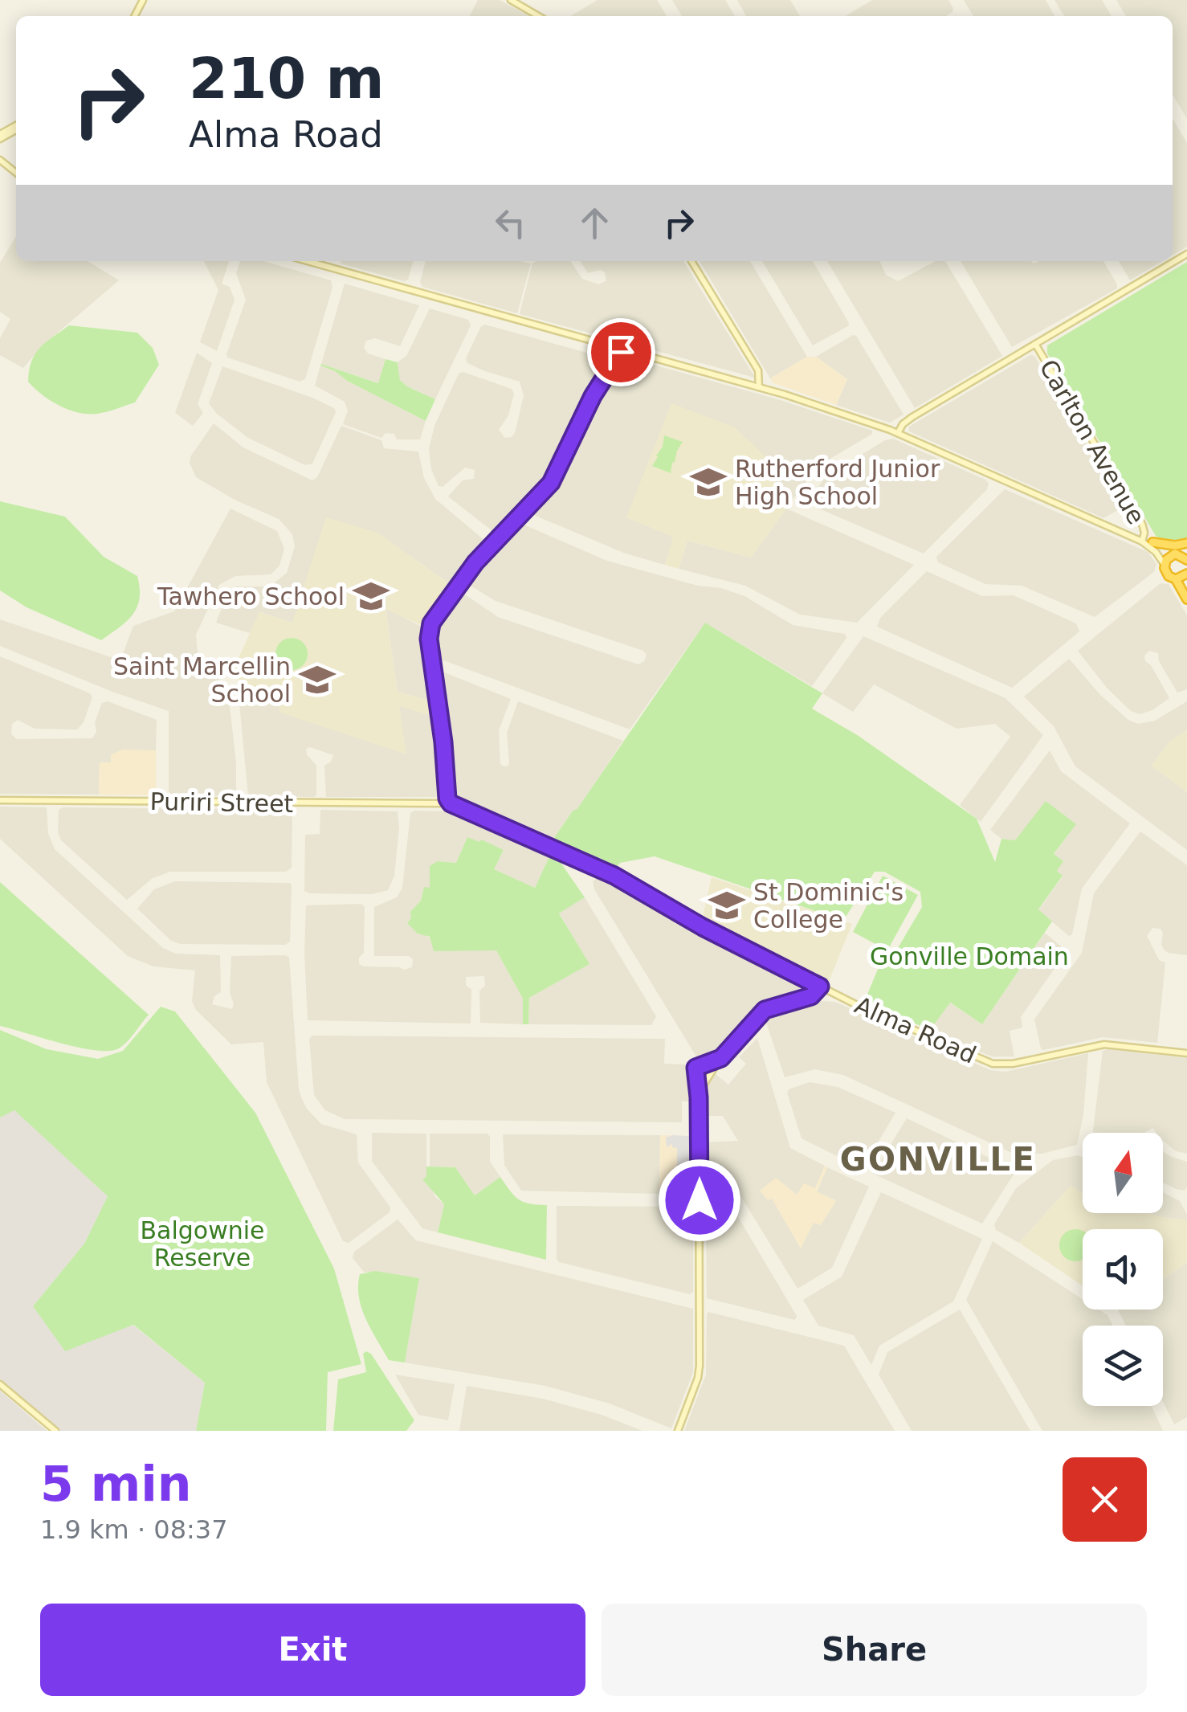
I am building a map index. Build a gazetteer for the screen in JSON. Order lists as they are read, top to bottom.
{
  "streets": {
    "street": ["Carlton Avenue", "Puriri Street", "Alma Road"]
  },
  "crossings": [
    ["Puriri Street", "Alma Road"]
  ],
  "districts": ["GONVILLE"],
  "parks": ["Gonville Domain", "Balgownie Reserve"],
  "places": {
    "school or university": [
      "Rutherford Junior High School",
      "Tawhero School",
      "Saint Marcellin School",
      "St Dominic's College"
    ]
  },
  "north": "top",
  "page": {
    "turn": ["210 m", "Alma Road"],
    "heading": ["5 min", "1.9 km · 08:37"],
    "buttons": ["Exit", "Share"]
  }
}
